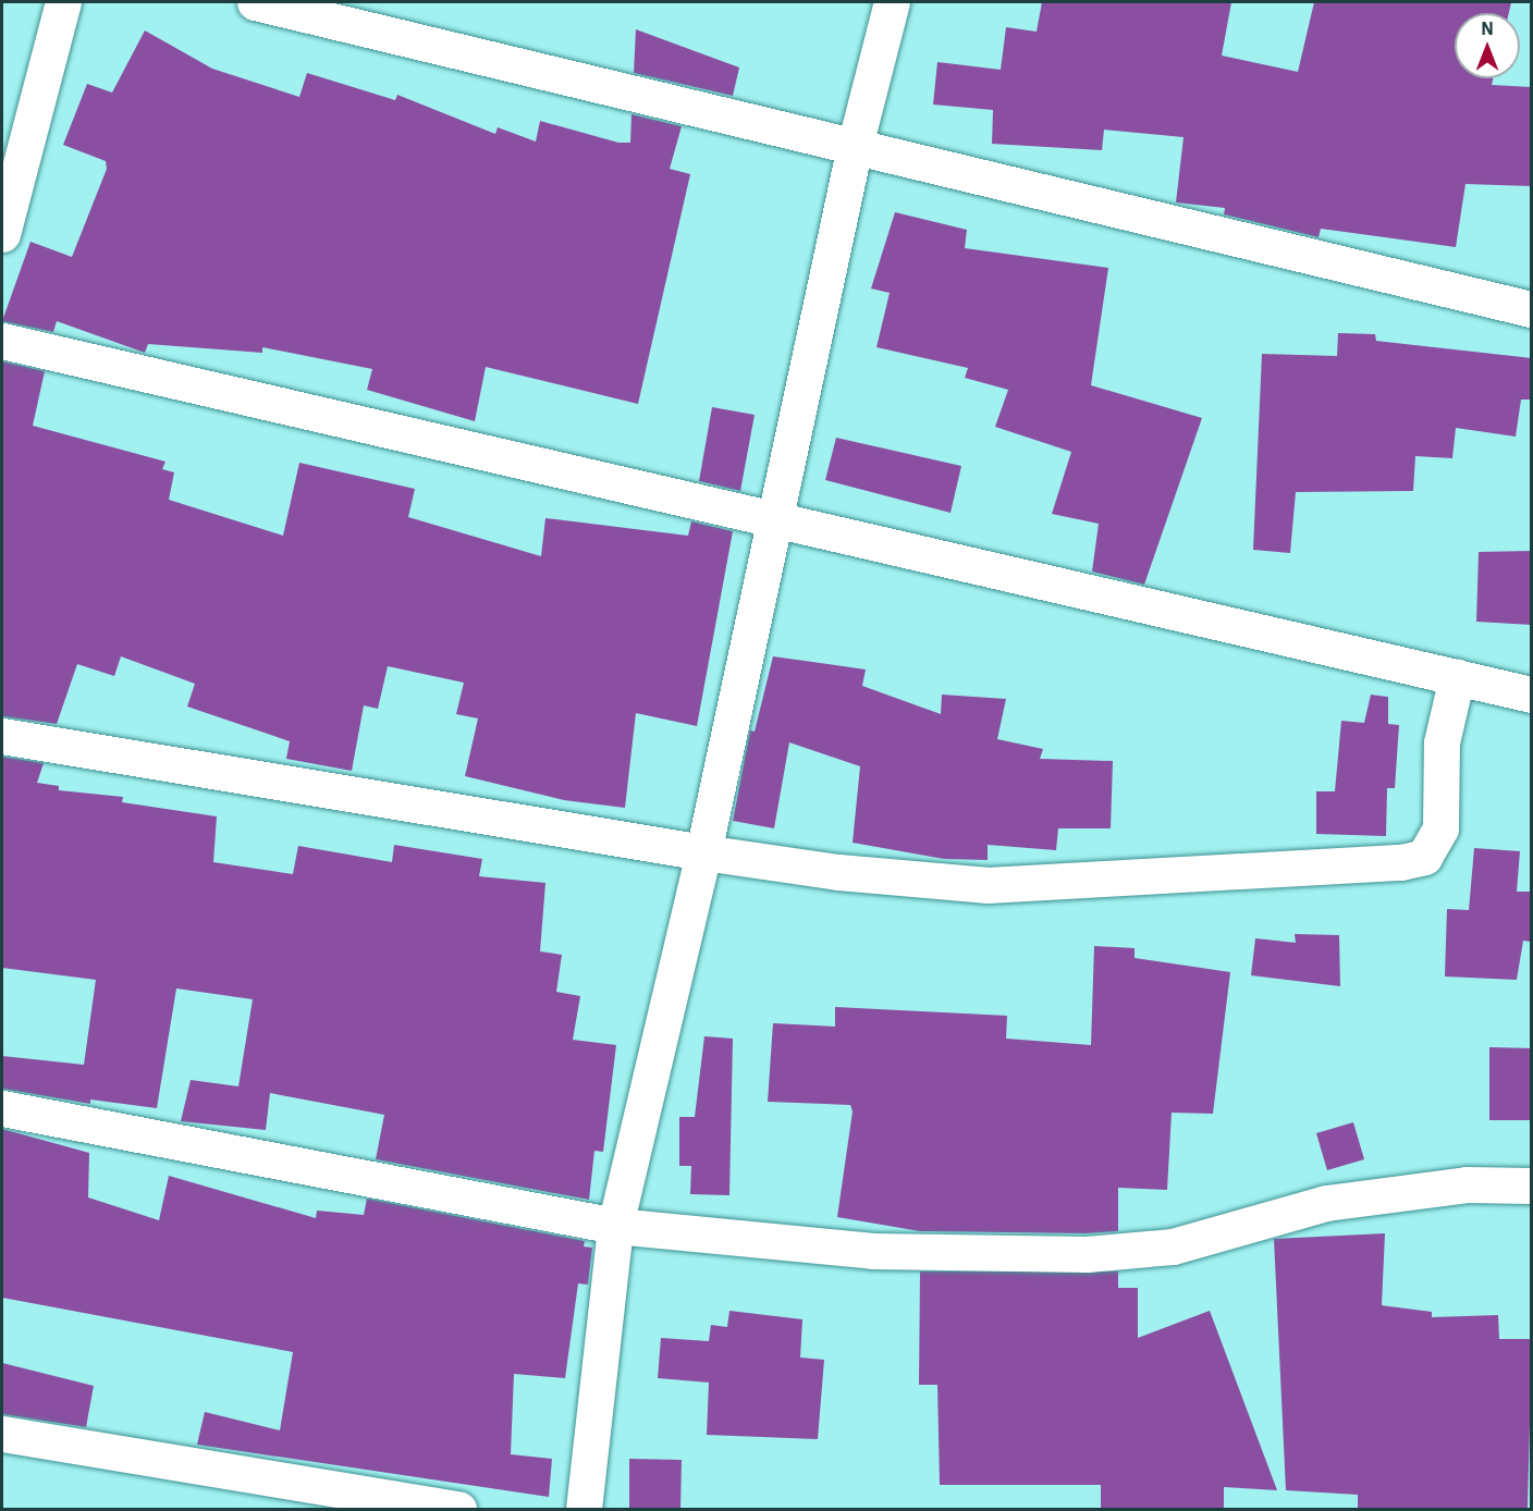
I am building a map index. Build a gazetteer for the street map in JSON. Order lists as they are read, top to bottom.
{
  "north": "top"
}
